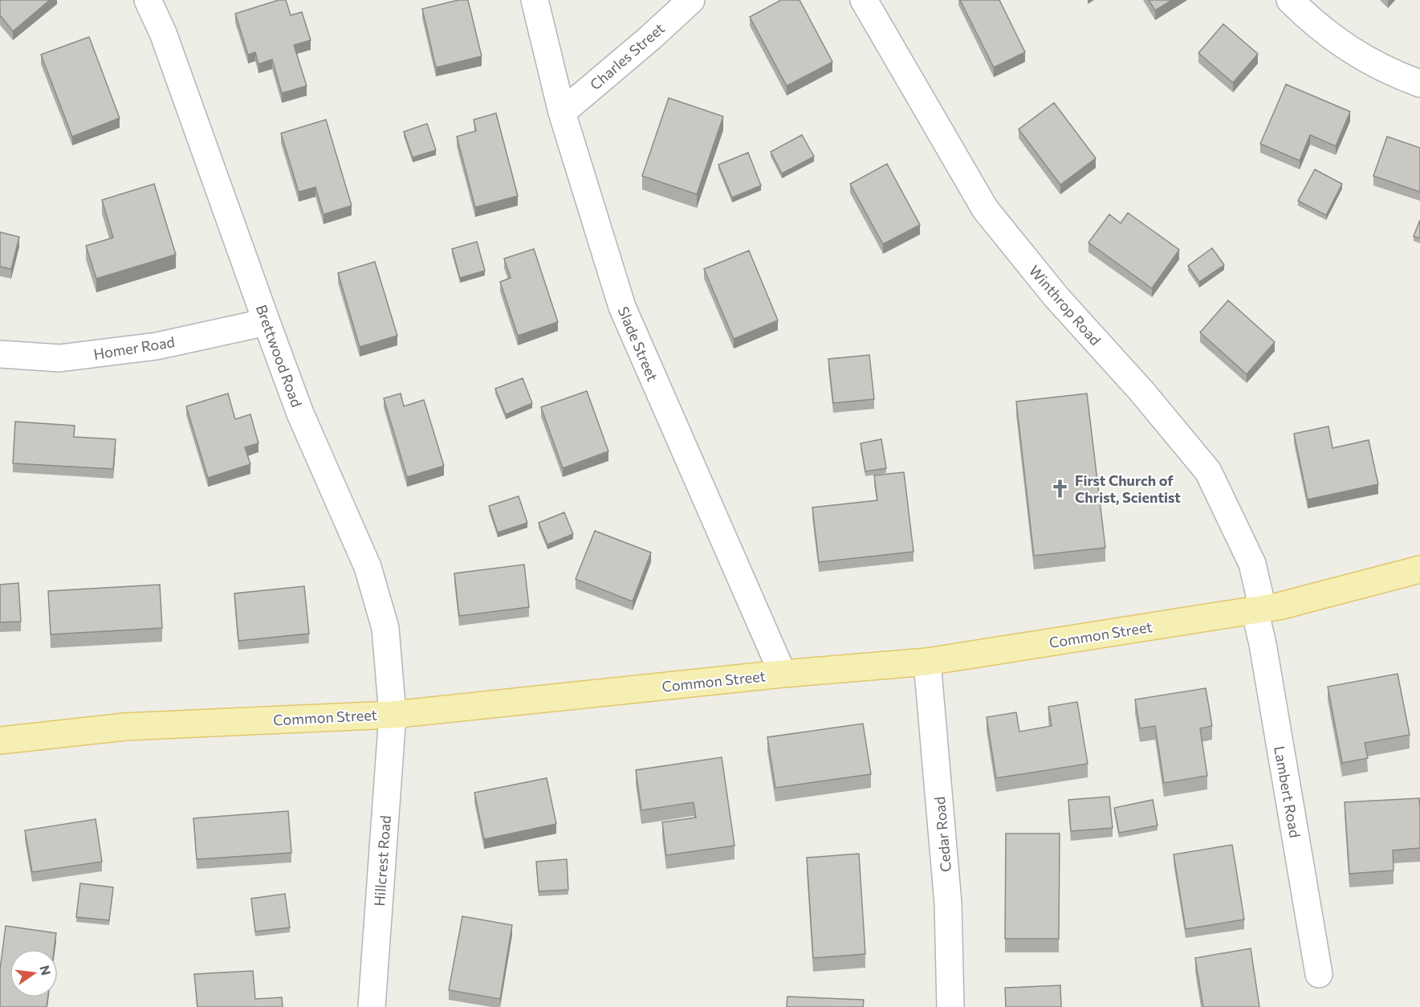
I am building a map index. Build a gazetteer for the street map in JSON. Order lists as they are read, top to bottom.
{
  "streets": {
    "main road": ["Common Street"],
    "street": [
      "Charles Street",
      "Winthrop Road",
      "Slade Street",
      "Homer Road",
      "Brettwood Road",
      "Lambert Road",
      "Cedar Road",
      "Hillcrest Road"
    ]
  },
  "crossings": [
    ["Charles Street", "Slade Street"],
    ["Winthrop Road", "Common Street"],
    ["Winthrop Road", "Lambert Road"],
    ["Slade Street", "Common Street"],
    ["Homer Road", "Brettwood Road"],
    ["Brettwood Road", "Common Street"],
    ["Brettwood Road", "Hillcrest Road"],
    ["Common Street", "Lambert Road"],
    ["Common Street", "Cedar Road"],
    ["Common Street", "Hillcrest Road"]
  ],
  "places": {
    "church": ["First Church of Christ, Scientist"]
  },
  "north": "right"
}
